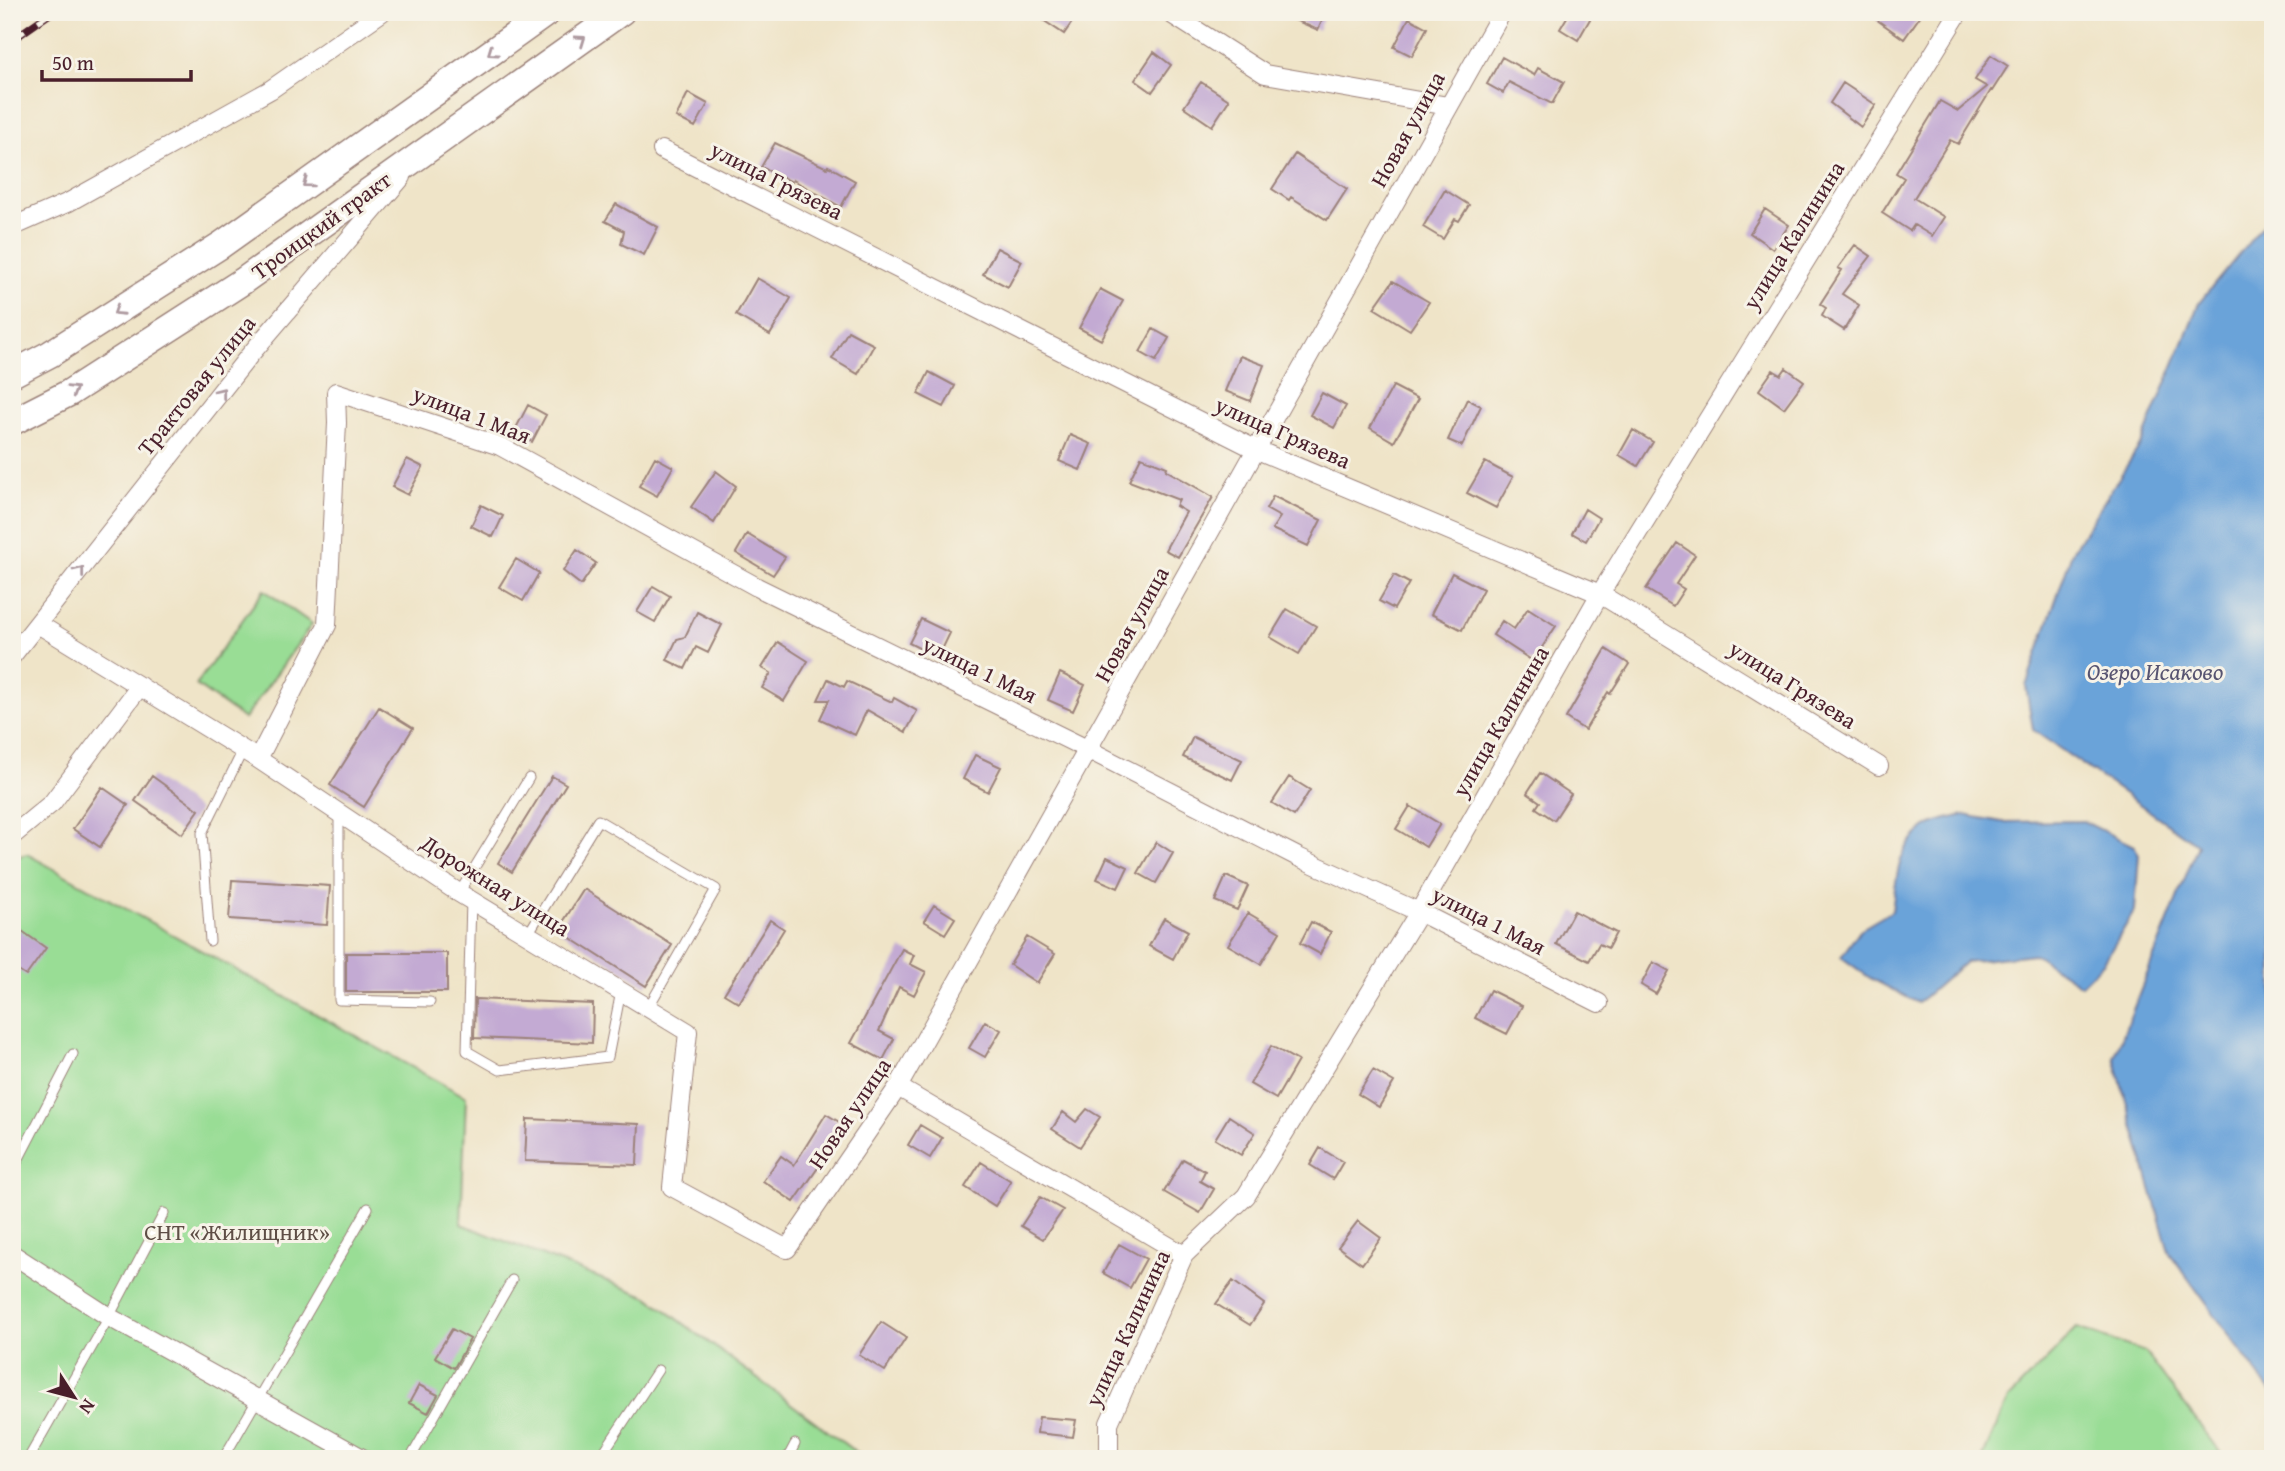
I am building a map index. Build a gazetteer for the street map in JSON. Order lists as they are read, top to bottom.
{
  "streets": {
    "main road": ["Троицкий тракт"],
    "street": [
      "Новая улица",
      "улица Грязева",
      "улица Калинина",
      "Трактовая улица",
      "улица 1 Мая",
      "Дорожная улица"
    ]
  },
  "crossings": [
    ["Новая улица", "улица Грязева"],
    ["Новая улица", "улица 1 Мая"],
    ["Новая улица", "Дорожная улица"],
    ["улица Грязева", "улица Калинина"],
    ["Троицкий тракт", "Трактовая улица"],
    ["улица Калинина", "улица 1 Мая"],
    ["Трактовая улица", "Дорожная улица"],
    ["улица 1 Мая", "Дорожная улица"]
  ],
  "one_way": ["Трактовая улица"],
  "water": ["Озеро Исаково"],
  "parks": ["СНТ «Жилищник»"],
  "scale_bar": "50 m",
  "north": "bottom right"
}
